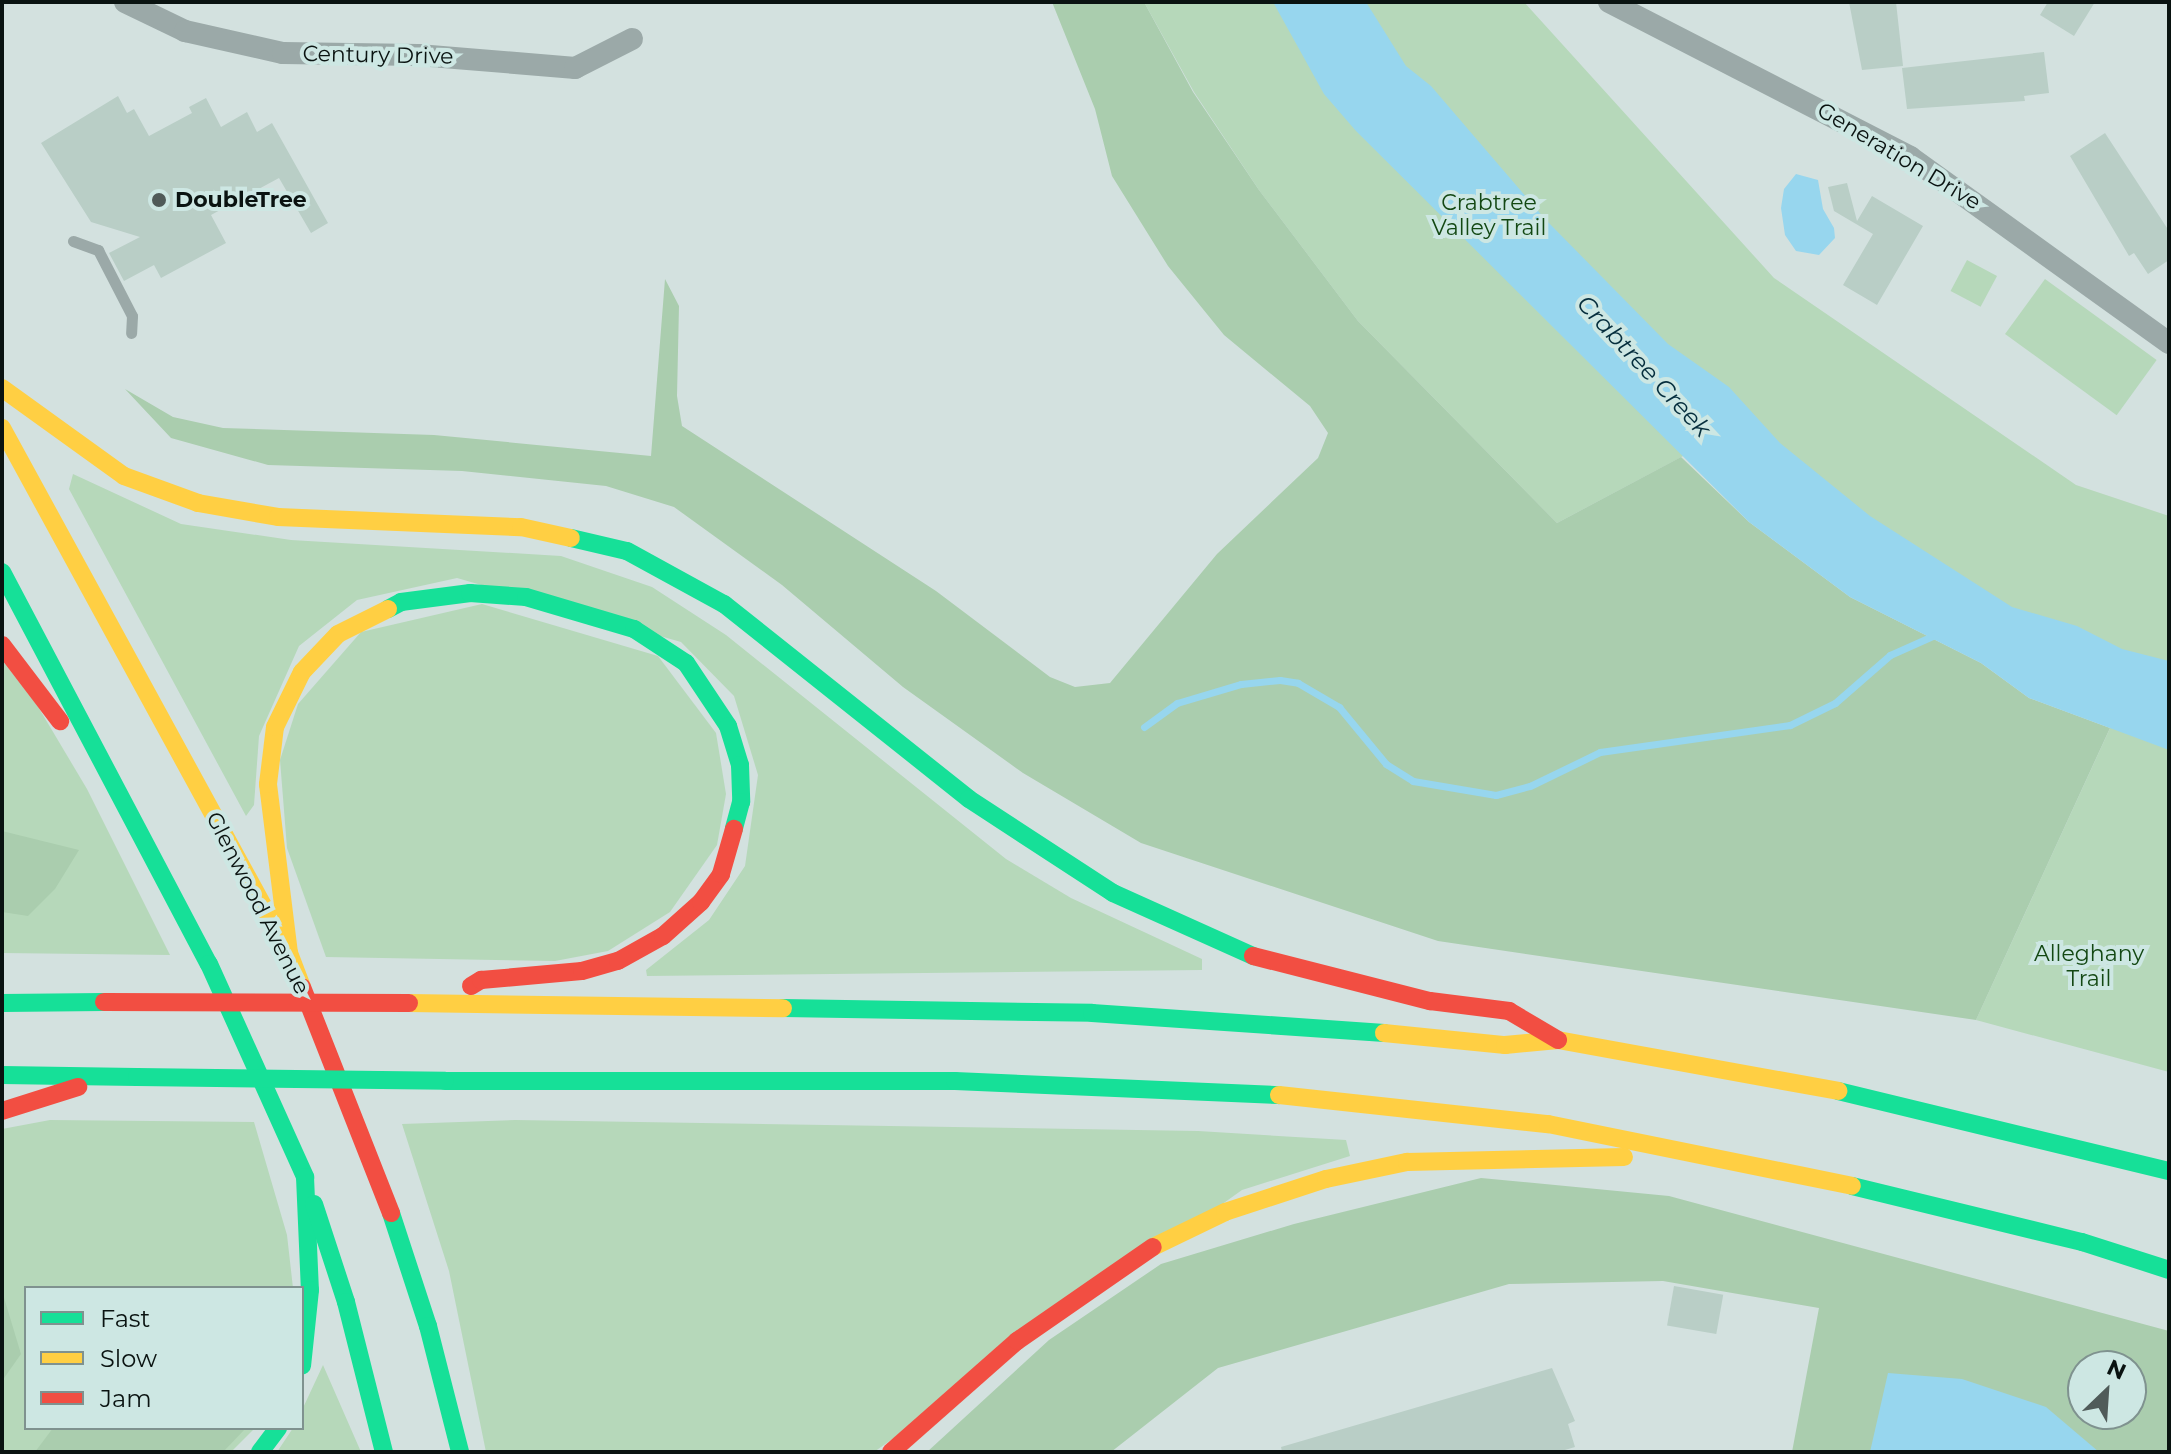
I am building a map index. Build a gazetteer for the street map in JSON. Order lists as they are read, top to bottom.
{
  "streets": {
    "main road": ["Glenwood Avenue"],
    "street": ["Century Drive", "Generation Drive"]
  },
  "water": ["Crabtree Creek"],
  "parks": ["Crabtree Valley Trail", "Alleghany Trail"],
  "places": ["DoubleTree"],
  "legend": ["Fast", "Slow", "Jam"],
  "north": "top right"
}
